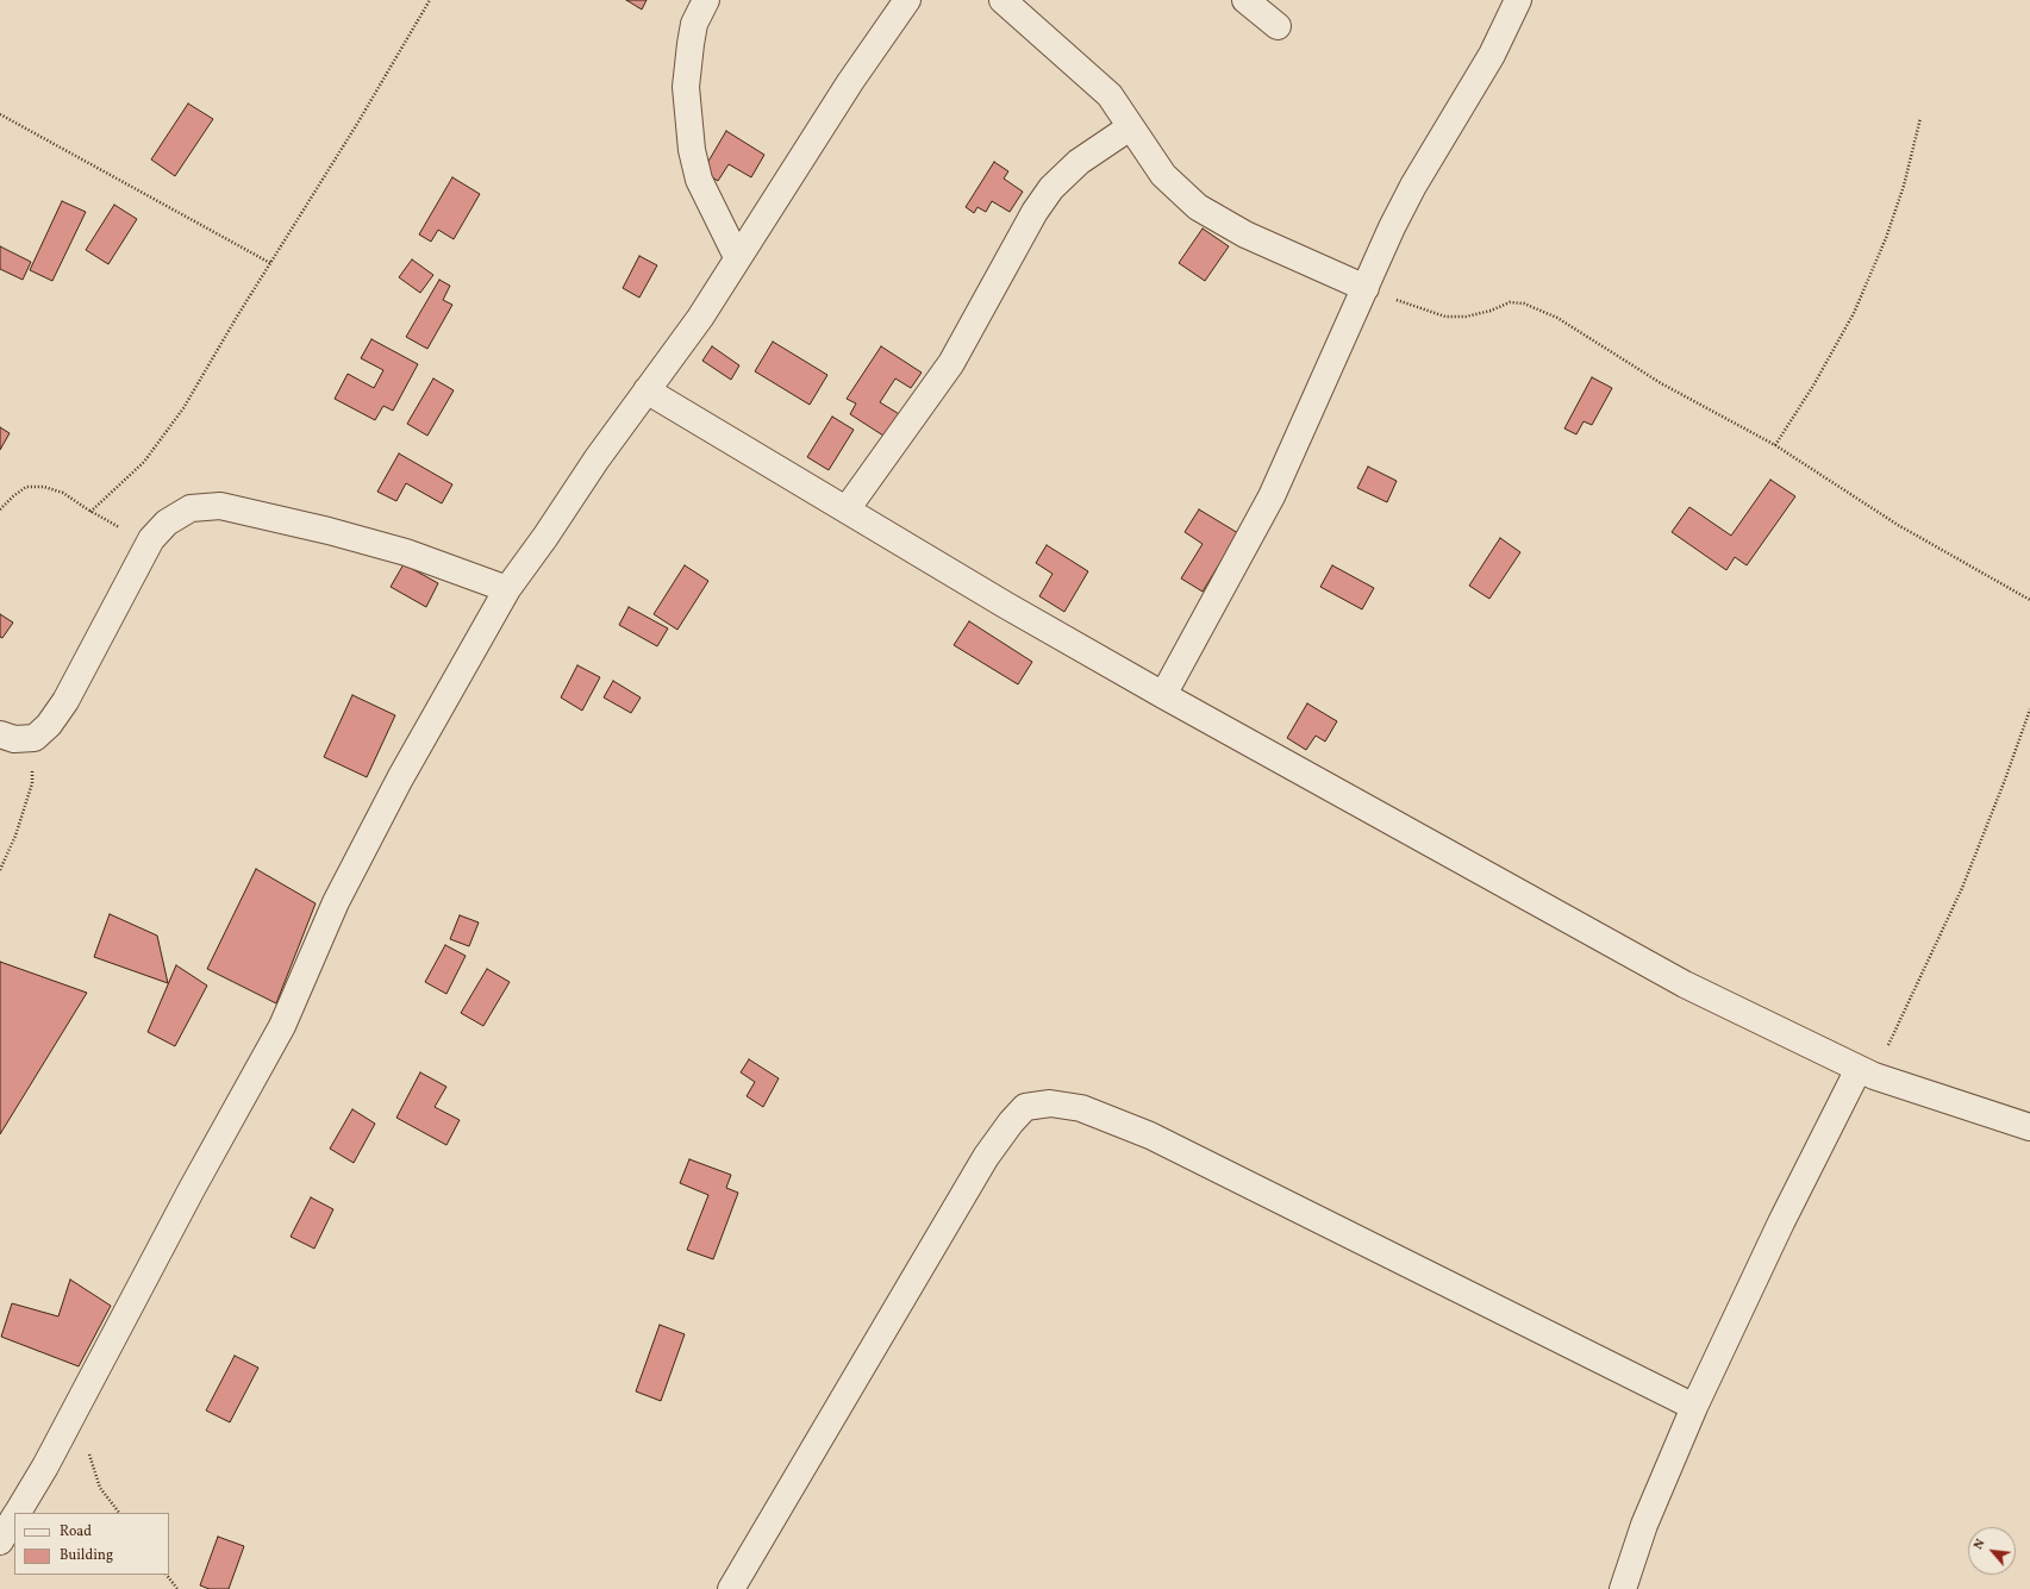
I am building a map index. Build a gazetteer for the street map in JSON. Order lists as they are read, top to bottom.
{
  "legend": ["Road", "Building"],
  "north": "top left"
}
